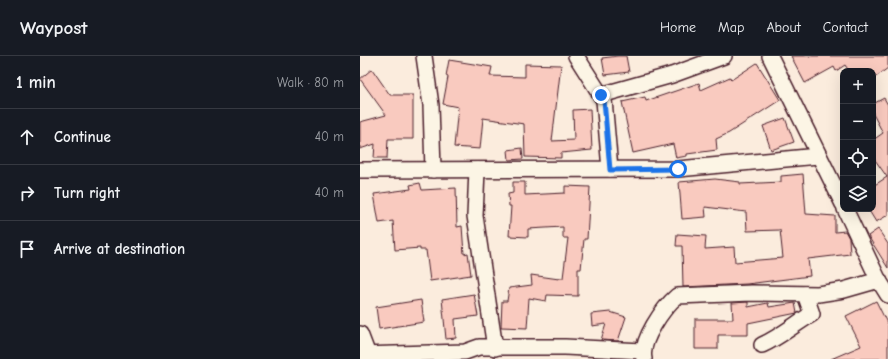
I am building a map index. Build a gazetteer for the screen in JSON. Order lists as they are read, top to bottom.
{
  "page": {
    "header": "Waypost",
    "nav": [
      "Home",
      "Map",
      "About",
      "Contact"
    ],
    "heading": ["1 min", "Walk · 80 m"],
    "map_buttons": ["+", "−"],
    "list": [
      ["Continue", "40 m"],
      ["Turn right", "40 m"],
      "Arrive at destination"
    ]
  }
}
